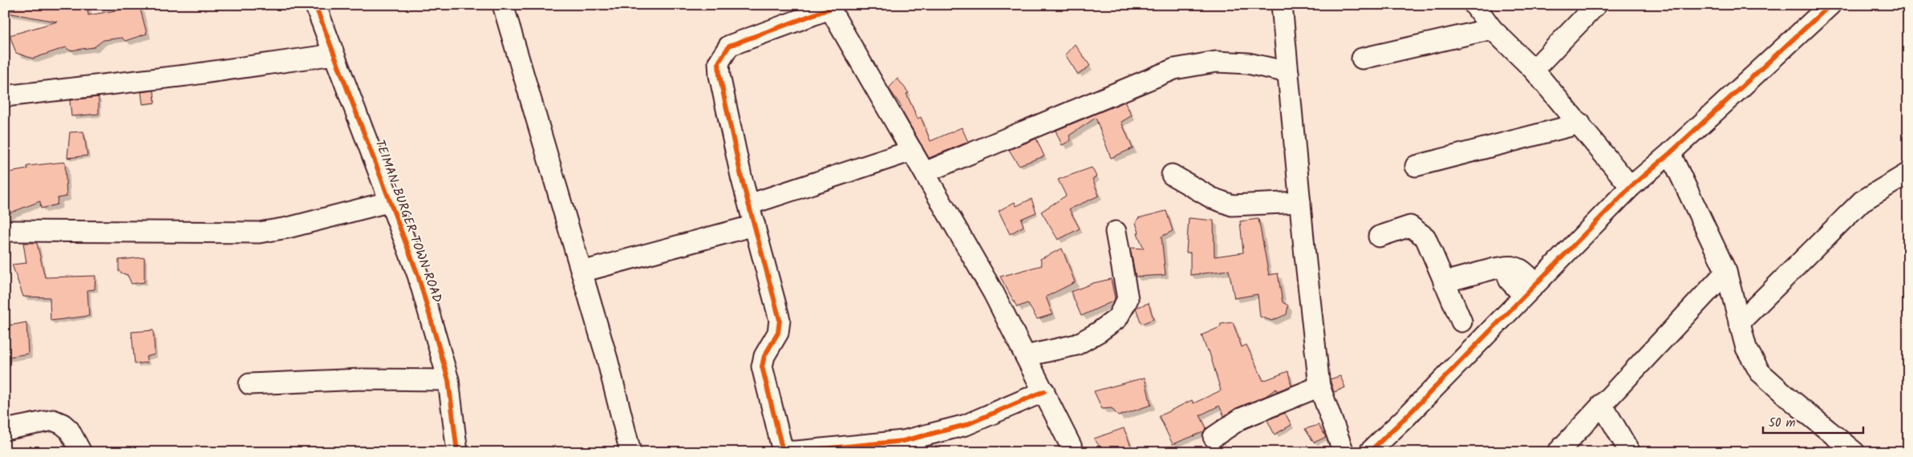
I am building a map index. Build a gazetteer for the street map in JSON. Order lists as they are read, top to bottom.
{
  "streets": {
    "street": ["TEIMAN-BURGER TOWN ROAD"]
  },
  "scale_bar": "50 m"
}
